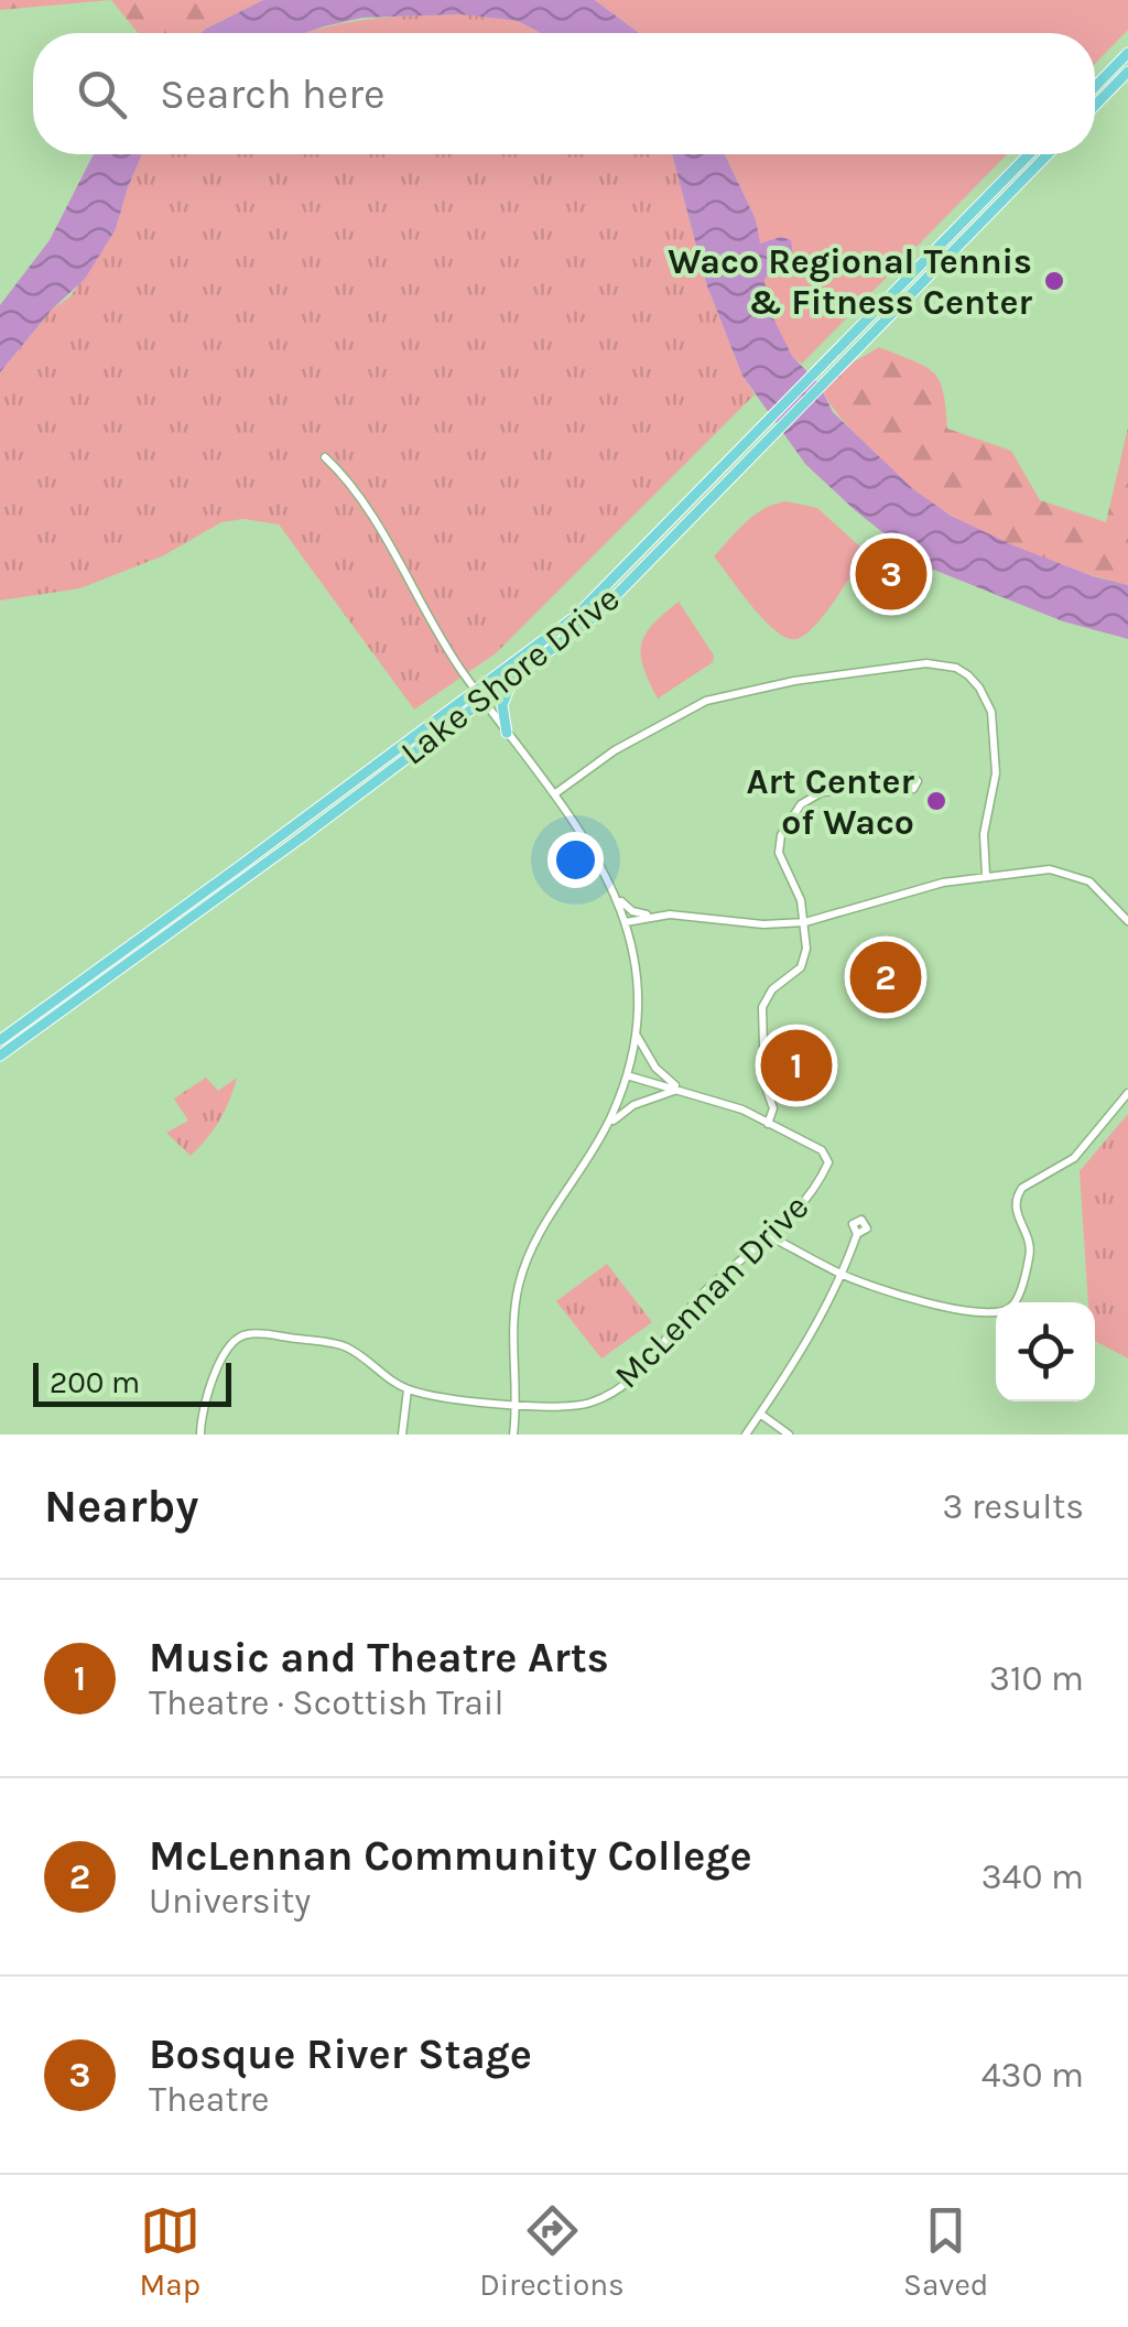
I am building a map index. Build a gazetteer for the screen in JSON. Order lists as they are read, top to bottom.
{
  "streets": {
    "main road": ["Lake Shore Drive"],
    "street": ["McLennan Drive"]
  },
  "places": ["Waco Regional Tennis & Fitness Center", "Art Center of Waco"],
  "scale_bar": "200 m",
  "page": {
    "search": "Search here",
    "pins": ["3", "2", "1"],
    "scale": "200 m",
    "heading": ["Nearby", "3 results"],
    "list": [
      {
        "mark": "1",
        "name": "Music and Theatre Arts",
        "note": "Theatre · Scottish Trail",
        "value": "310 m"
      },
      {
        "mark": "2",
        "name": "McLennan Community College",
        "note": "University",
        "value": "340 m"
      },
      {
        "mark": "3",
        "name": "Bosque River Stage",
        "note": "Theatre",
        "value": "430 m"
      }
    ],
    "nav": ["Map", "Directions", "Saved"]
  }
}
